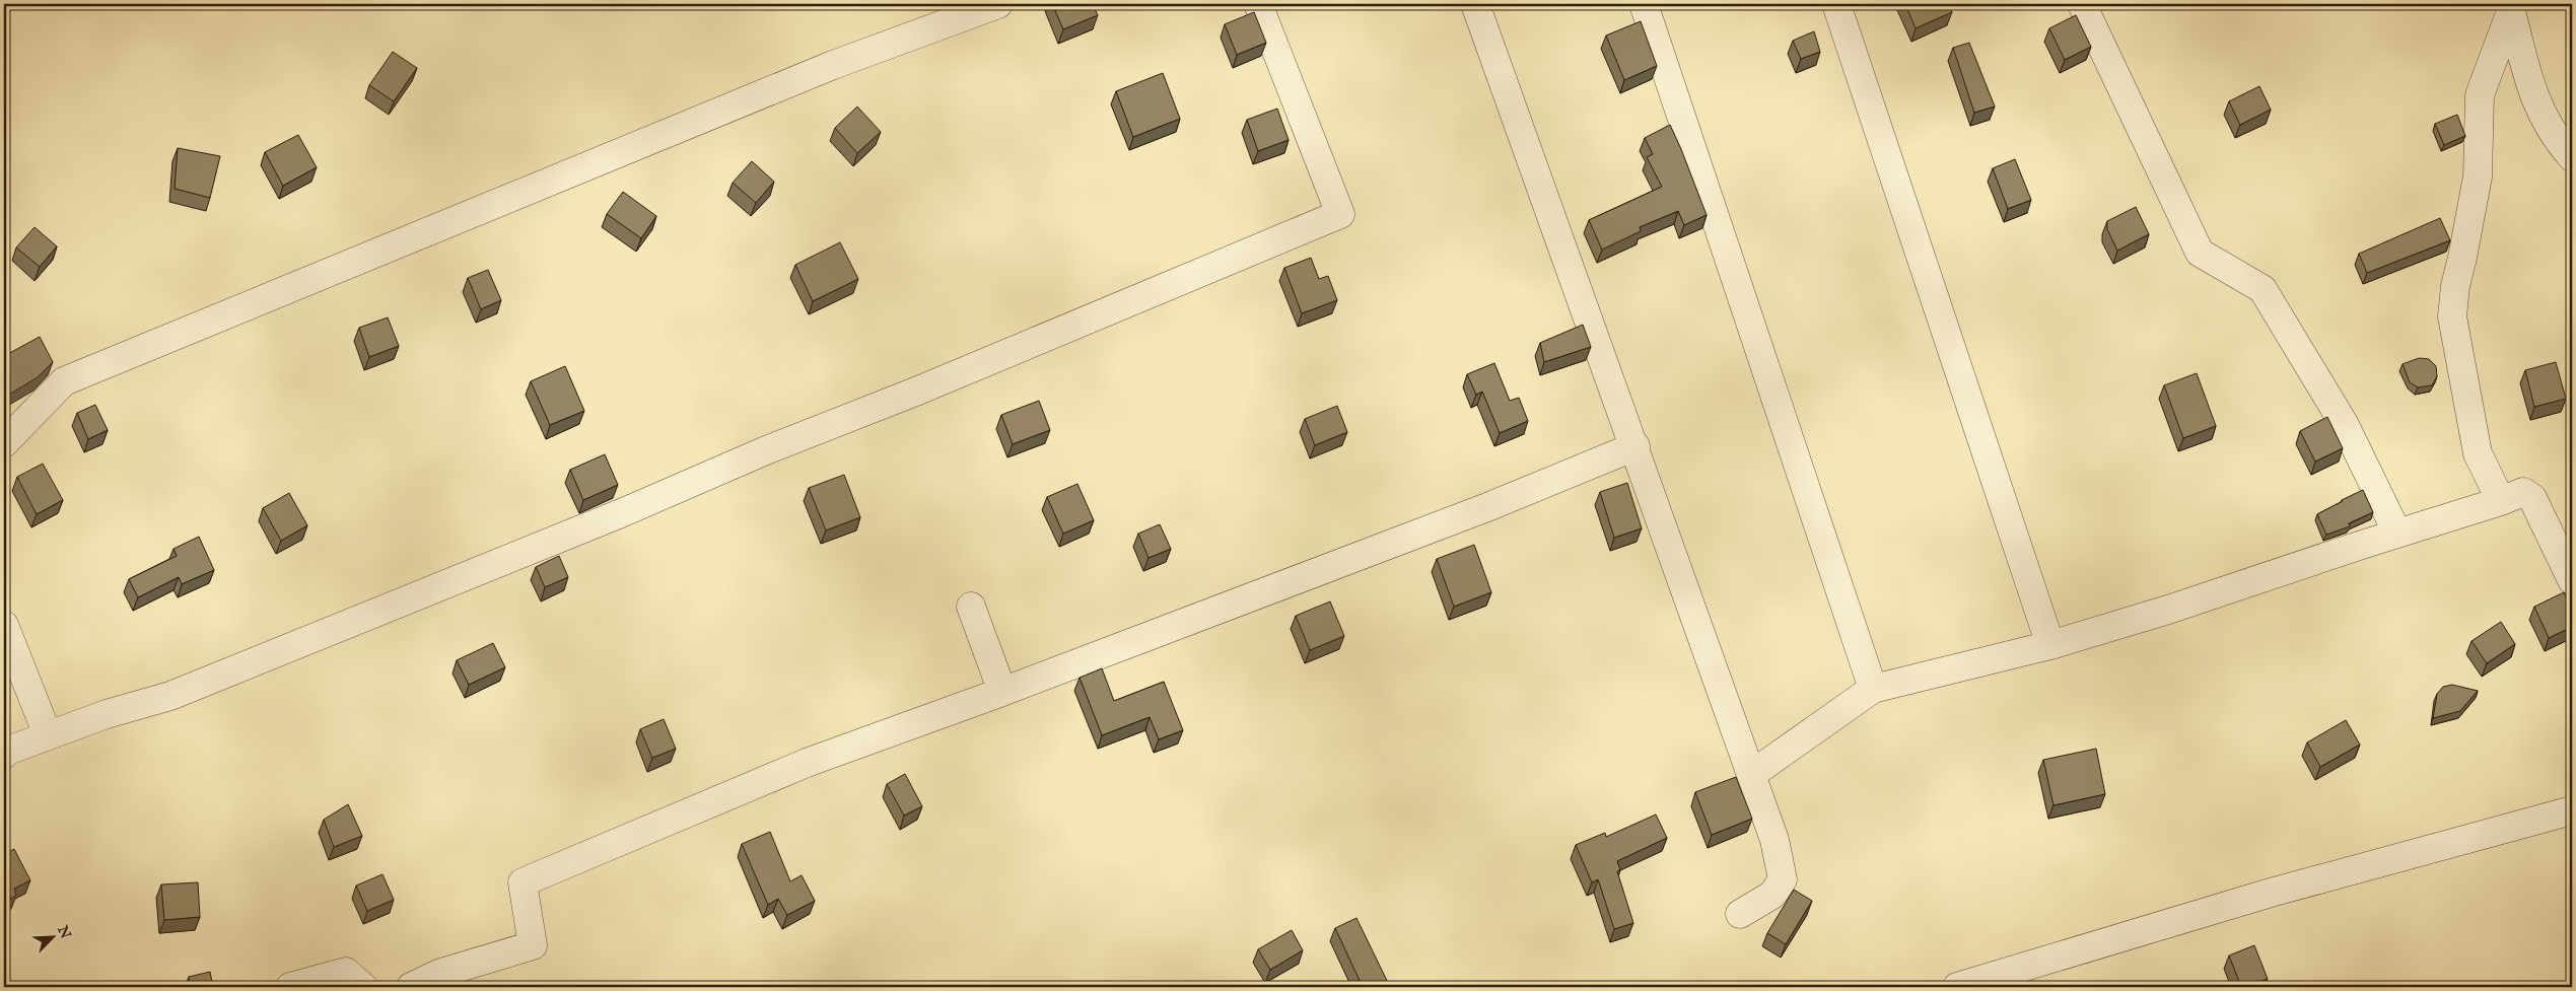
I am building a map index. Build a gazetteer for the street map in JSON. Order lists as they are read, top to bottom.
{
  "north": "top right"
}
